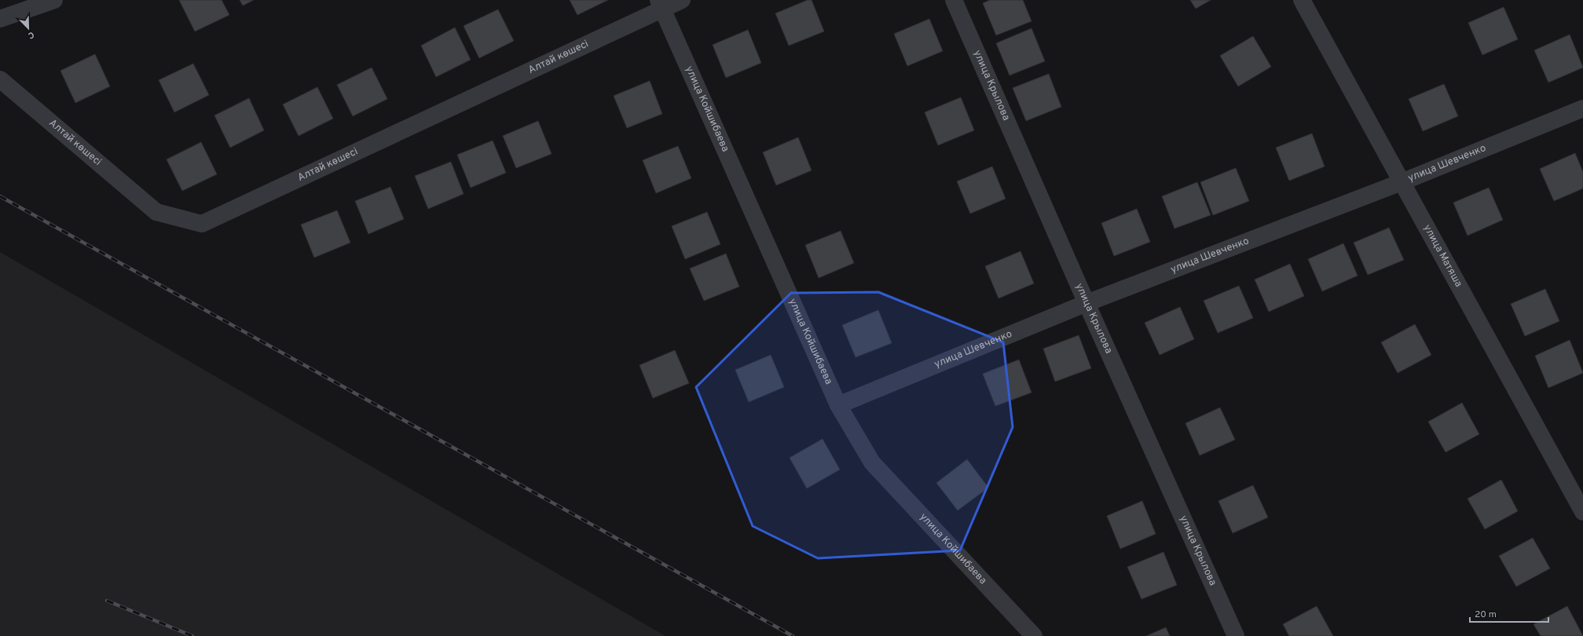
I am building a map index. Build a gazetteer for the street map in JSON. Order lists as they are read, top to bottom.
{
  "streets": {
    "street": [
      "Алтай көшесі",
      "улица Крылова",
      "улица Койшибаева",
      "улица Шевченко",
      "улица Матяша"
    ]
  },
  "crossings": [
    ["Алтай көшесі", "улица Койшибаева"],
    ["улица Крылова", "улица Шевченко"],
    ["улица Койшибаева", "улица Шевченко"],
    ["улица Шевченко", "улица Матяша"]
  ],
  "scale_bar": "20 m",
  "north": "bottom right"
}
